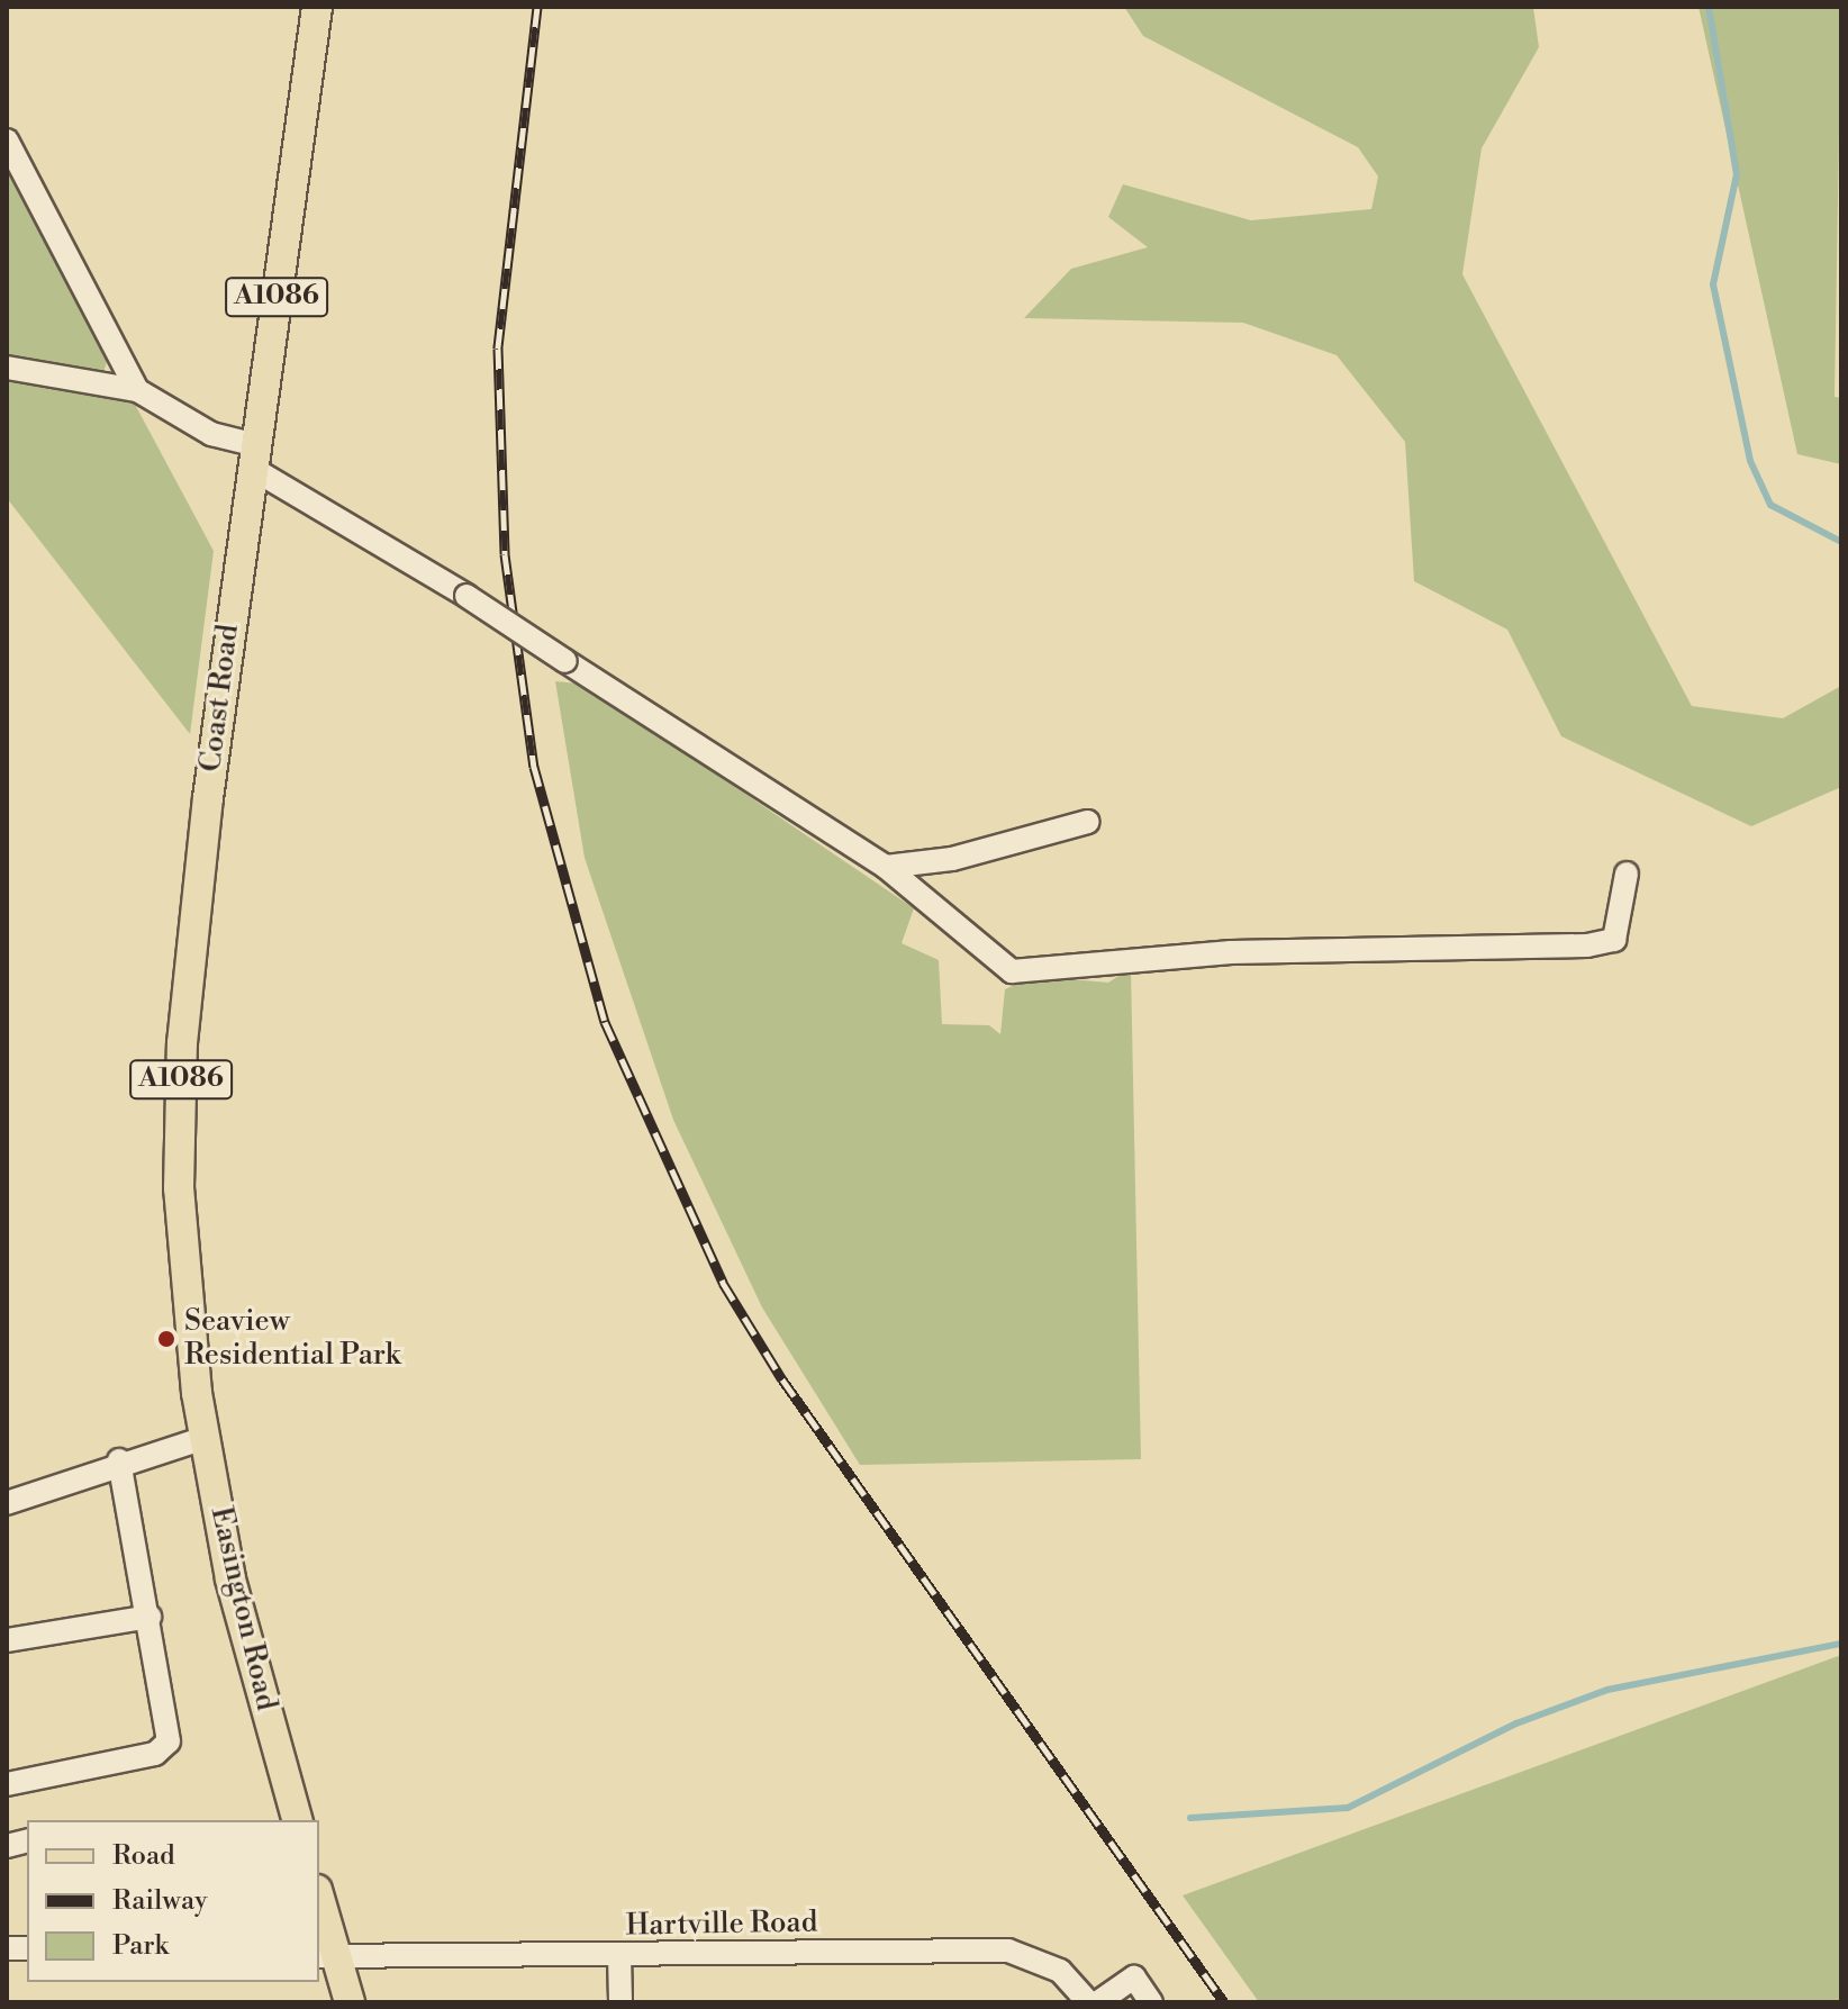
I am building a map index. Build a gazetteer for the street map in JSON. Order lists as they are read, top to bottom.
{
  "streets": {
    "main road": ["A1086", "Coast Road", "Easington Road"],
    "street": ["Hartville Road"]
  },
  "crossings": [
    ["Coast Road", "Easington Road"]
  ],
  "places": ["Seaview Residential Park"],
  "legend": ["Road", "Railway", "Park"]
}
